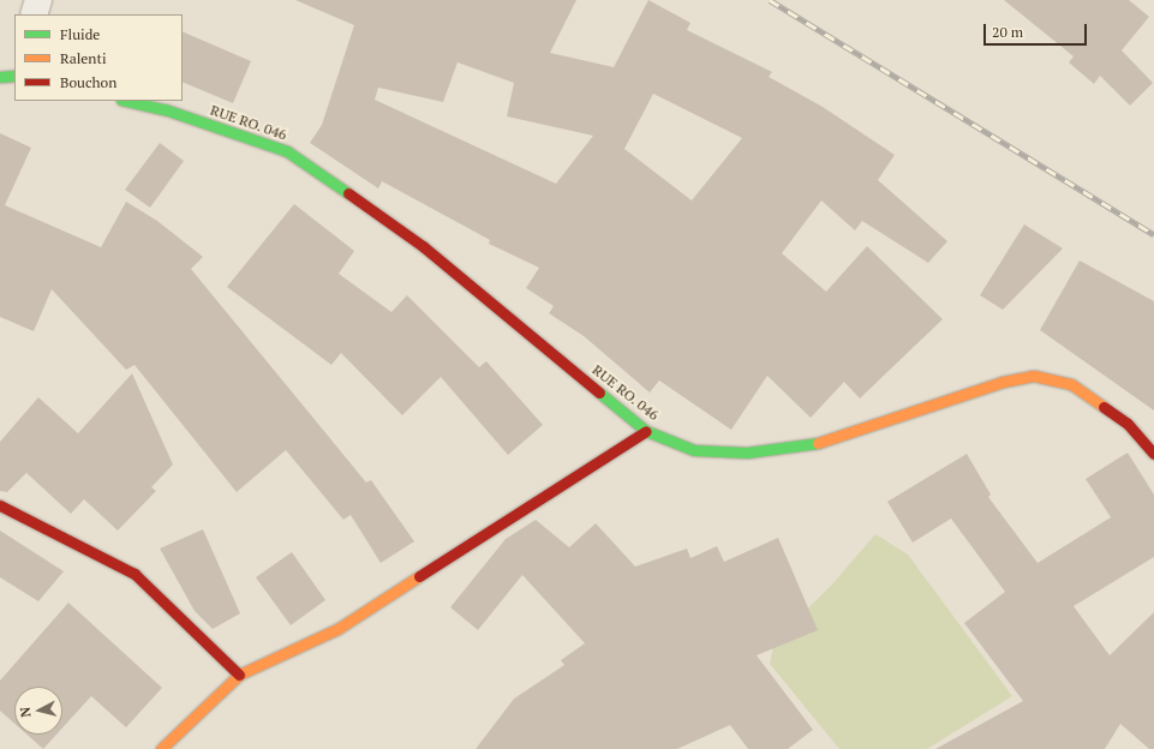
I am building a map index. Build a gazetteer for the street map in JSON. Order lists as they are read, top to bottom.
{
  "streets": {
    "street": ["RUE RO. 046"]
  },
  "legend": ["Fluide", "Ralenti", "Bouchon"],
  "scale_bar": "20 m",
  "north": "left"
}
